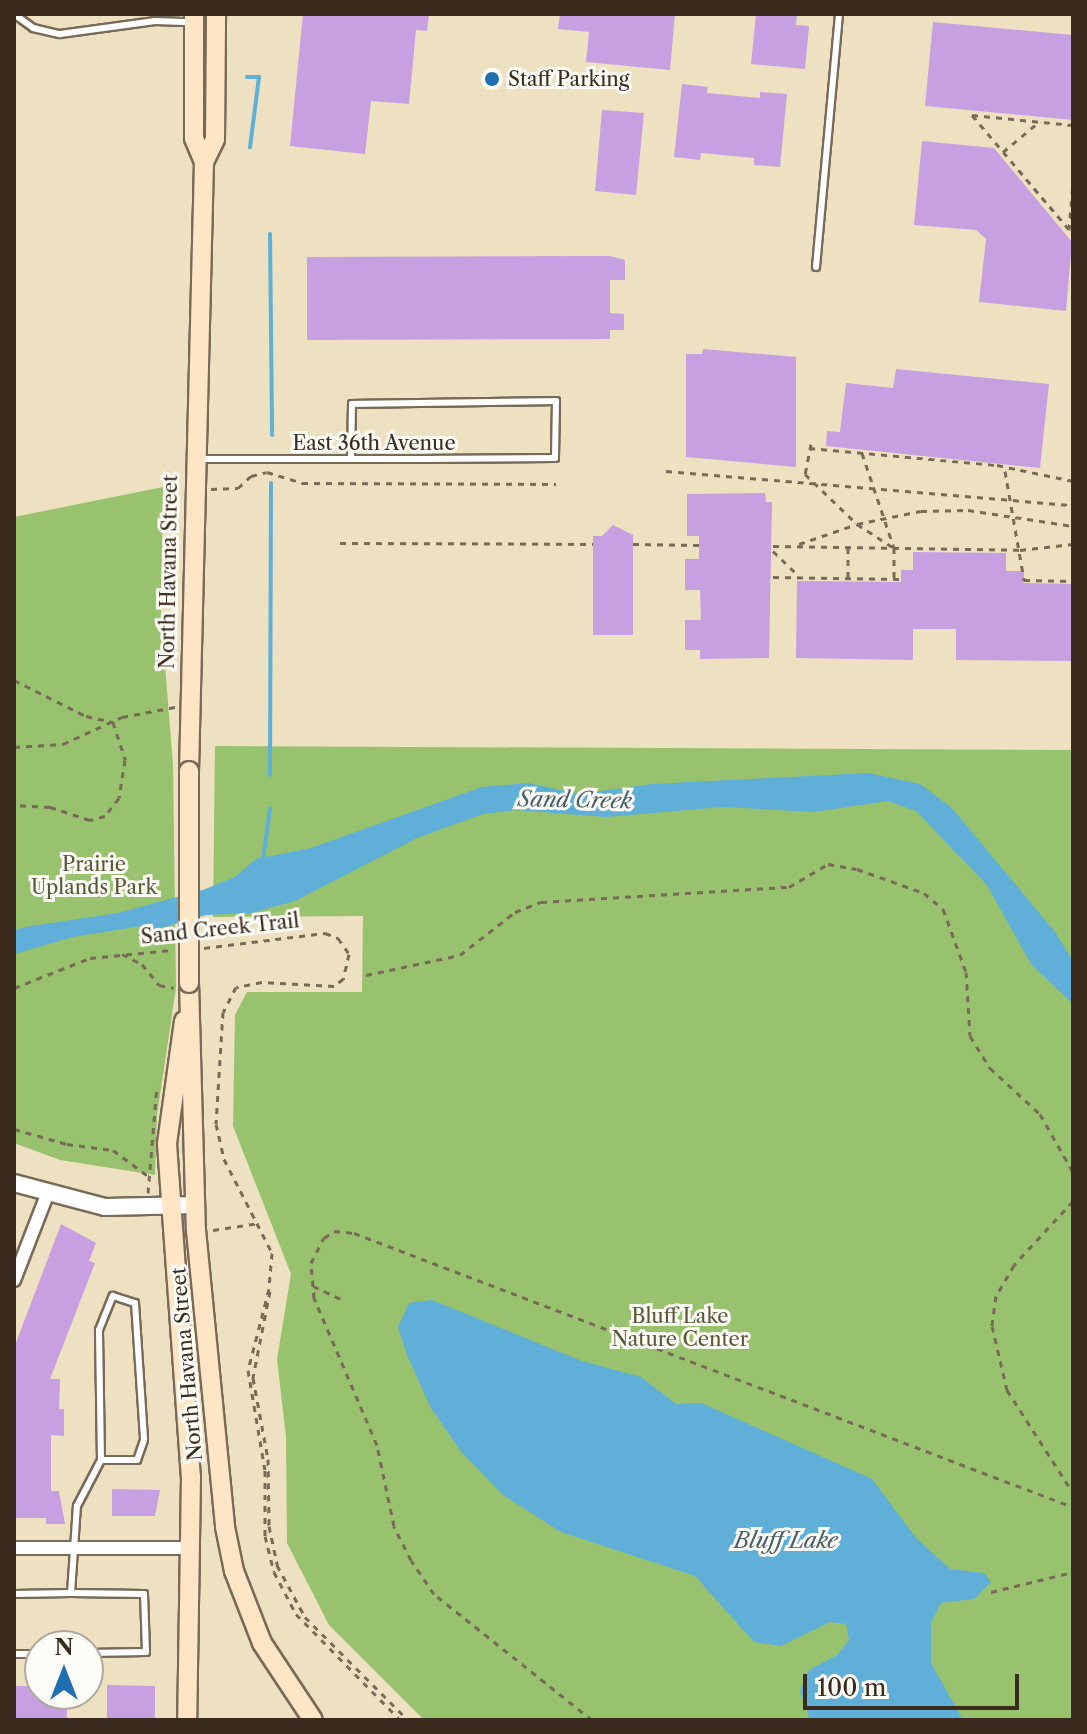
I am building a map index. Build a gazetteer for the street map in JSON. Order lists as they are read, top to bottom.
{
  "streets": {
    "main road": ["North Havana Street"],
    "lane": ["East 36th Avenue"],
    "path": ["Sand Creek Trail"]
  },
  "crossings": [
    ["East 36th Avenue", "North Havana Street"]
  ],
  "water": ["Sand Creek", "Bluff Lake"],
  "parks": ["Prairie Uplands Park", "Bluff Lake Nature Center"],
  "places": ["Staff Parking"],
  "scale_bar": "100 m",
  "north": "top"
}
